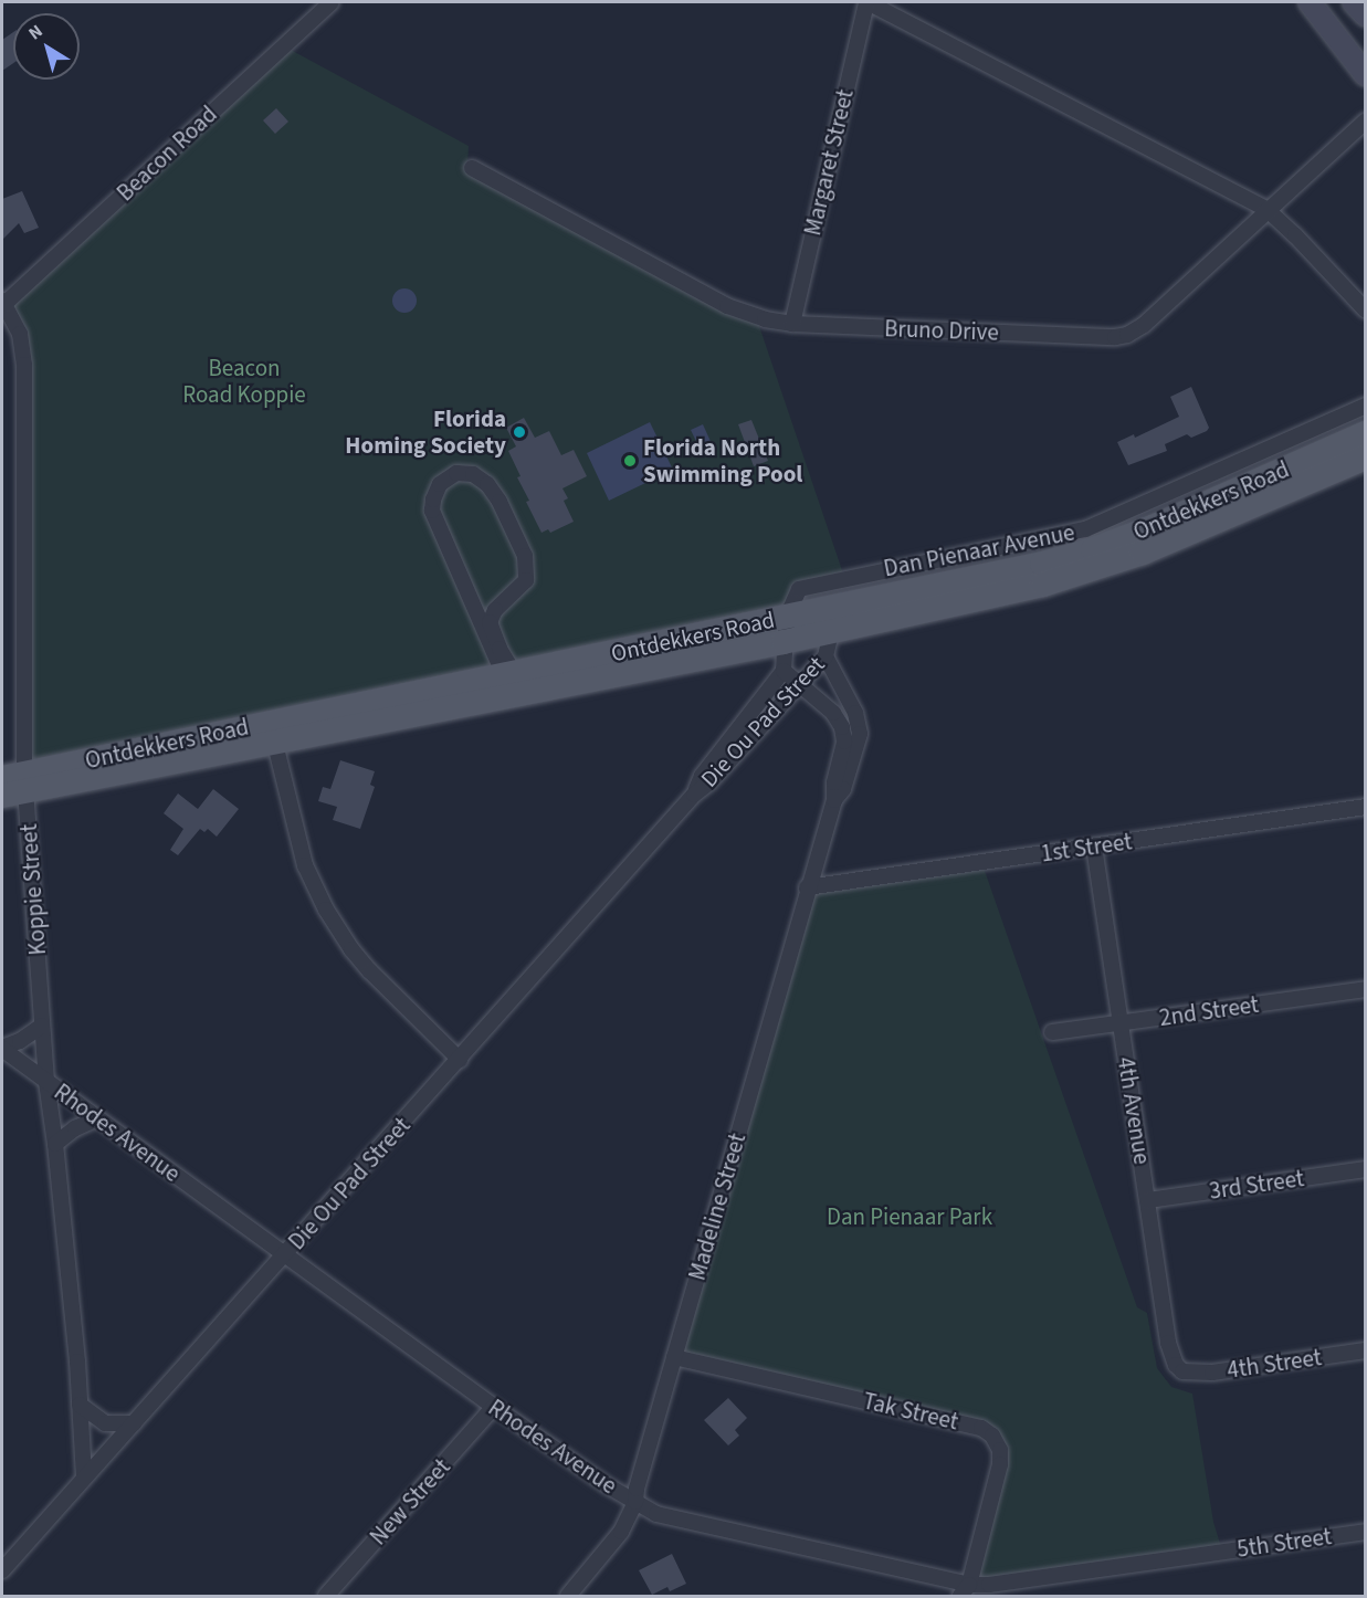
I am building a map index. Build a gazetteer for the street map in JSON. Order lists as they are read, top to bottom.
{
  "streets": {
    "main road": ["Ontdekkers Road"],
    "street": [
      "Beacon Road",
      "Margaret Street",
      "Bruno Drive",
      "Dan Pienaar Avenue",
      "Die Ou Pad Street",
      "1st Street",
      "Koppie Street",
      "2nd Street",
      "4th Avenue",
      "Rhodes Avenue",
      "3rd Street",
      "Madeline Street",
      "4th Street",
      "Tak Street",
      "New Street",
      "5th Street"
    ]
  },
  "crossings": [
    ["Beacon Road", "Koppie Street"],
    ["Margaret Street", "Bruno Drive"],
    ["Ontdekkers Road", "Dan Pienaar Avenue"],
    ["Ontdekkers Road", "Die Ou Pad Street"],
    ["Ontdekkers Road", "Koppie Street"],
    ["Dan Pienaar Avenue", "Die Ou Pad Street"],
    ["Die Ou Pad Street", "Koppie Street"],
    ["Die Ou Pad Street", "Rhodes Avenue"],
    ["Die Ou Pad Street", "Madeline Street"],
    ["1st Street", "4th Avenue"],
    ["1st Street", "Madeline Street"],
    ["Koppie Street", "Rhodes Avenue"],
    ["2nd Street", "4th Avenue"],
    ["4th Avenue", "3rd Street"],
    ["4th Avenue", "4th Street"],
    ["Rhodes Avenue", "Madeline Street"],
    ["Rhodes Avenue", "Tak Street"],
    ["Rhodes Avenue", "New Street"],
    ["Rhodes Avenue", "5th Street"],
    ["Madeline Street", "Tak Street"]
  ],
  "parks": ["Beacon Road Koppie", "Dan Pienaar Park"],
  "places": ["Florida Homing Society", "Florida North Swimming Pool"],
  "north": "top left"
}
